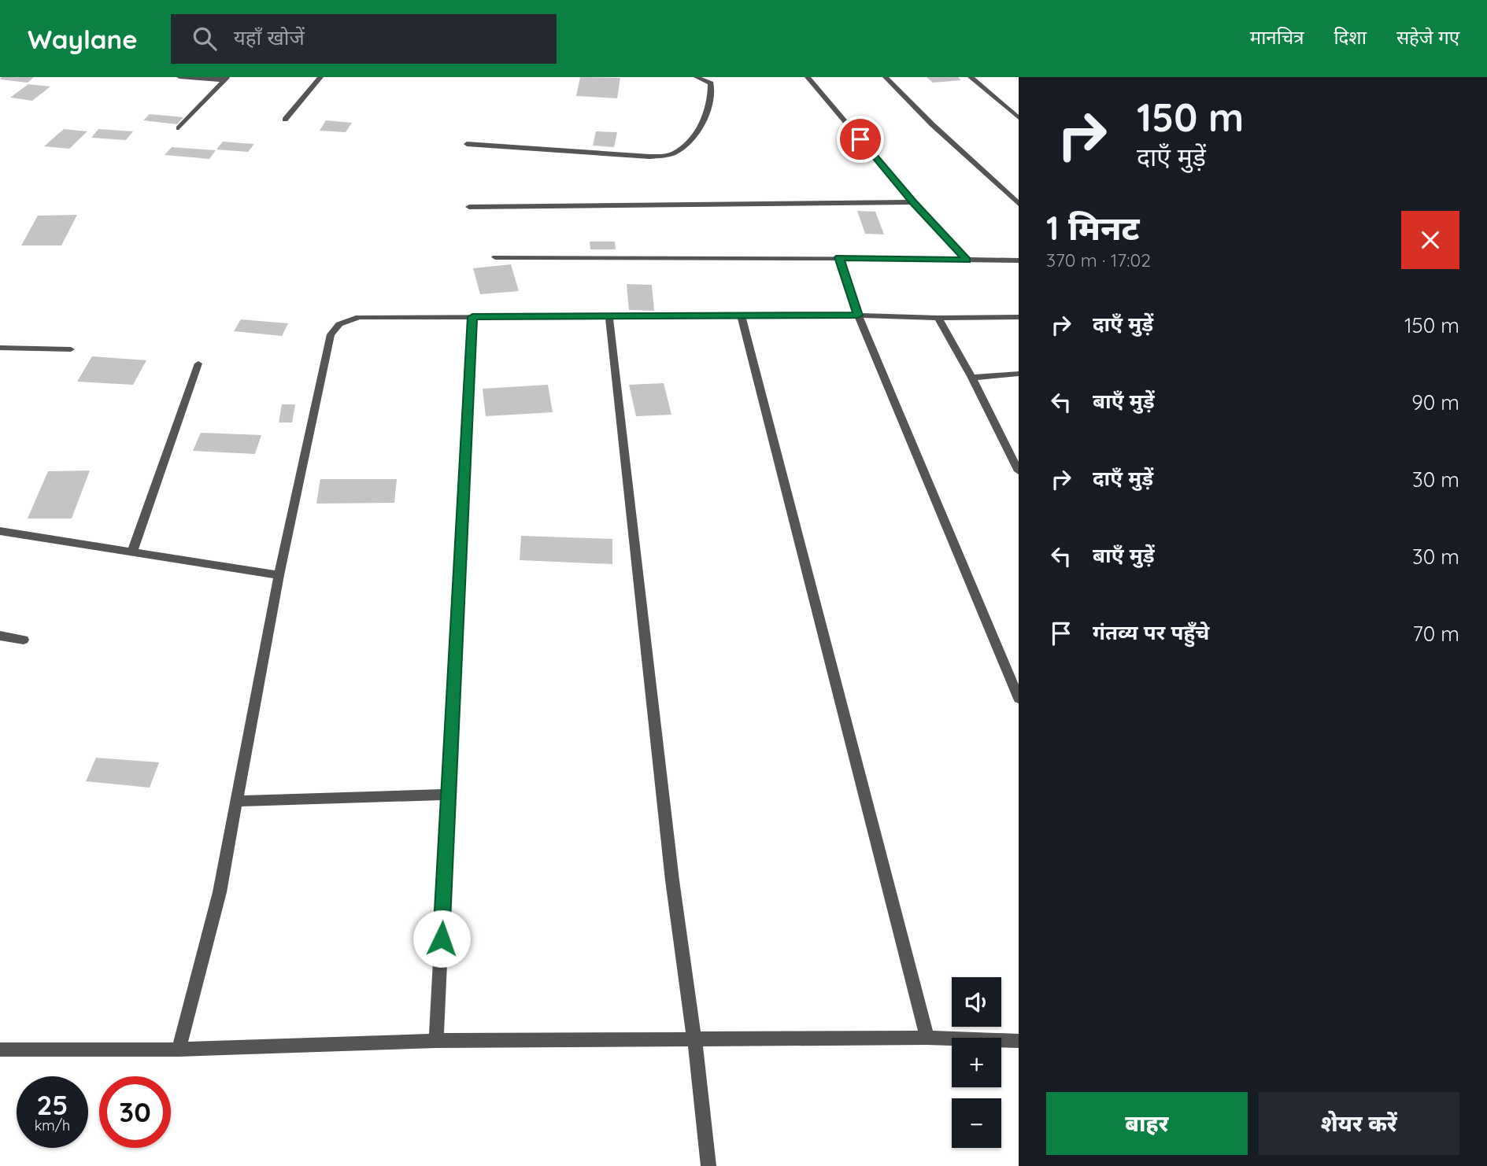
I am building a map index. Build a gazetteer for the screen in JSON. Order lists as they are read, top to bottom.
{
  "page": {
    "header": "Waylane",
    "search": "यहाँ खोजें",
    "nav": ["मानचित्र", "दिशा", "सहेजे गए"],
    "turn": ["150 m", "दाएँ मुड़ें"],
    "heading": ["1 मिनट", "370 m · 17:02"],
    "list": [
      {
        "name": "दाएँ मुड़ें",
        "value": "150 m"
      },
      {
        "name": "बाएँ मुड़ें",
        "value": "90 m"
      },
      {
        "name": "दाएँ मुड़ें",
        "value": "30 m"
      },
      {
        "name": "बाएँ मुड़ें",
        "value": "30 m"
      },
      {
        "name": "गंतव्य पर पहुँचे",
        "value": "70 m"
      }
    ],
    "map_buttons": ["+", "−"],
    "speed": "25 km/h",
    "limit": "30",
    "buttons": ["बाहर", "शेयर करें"]
  }
}
